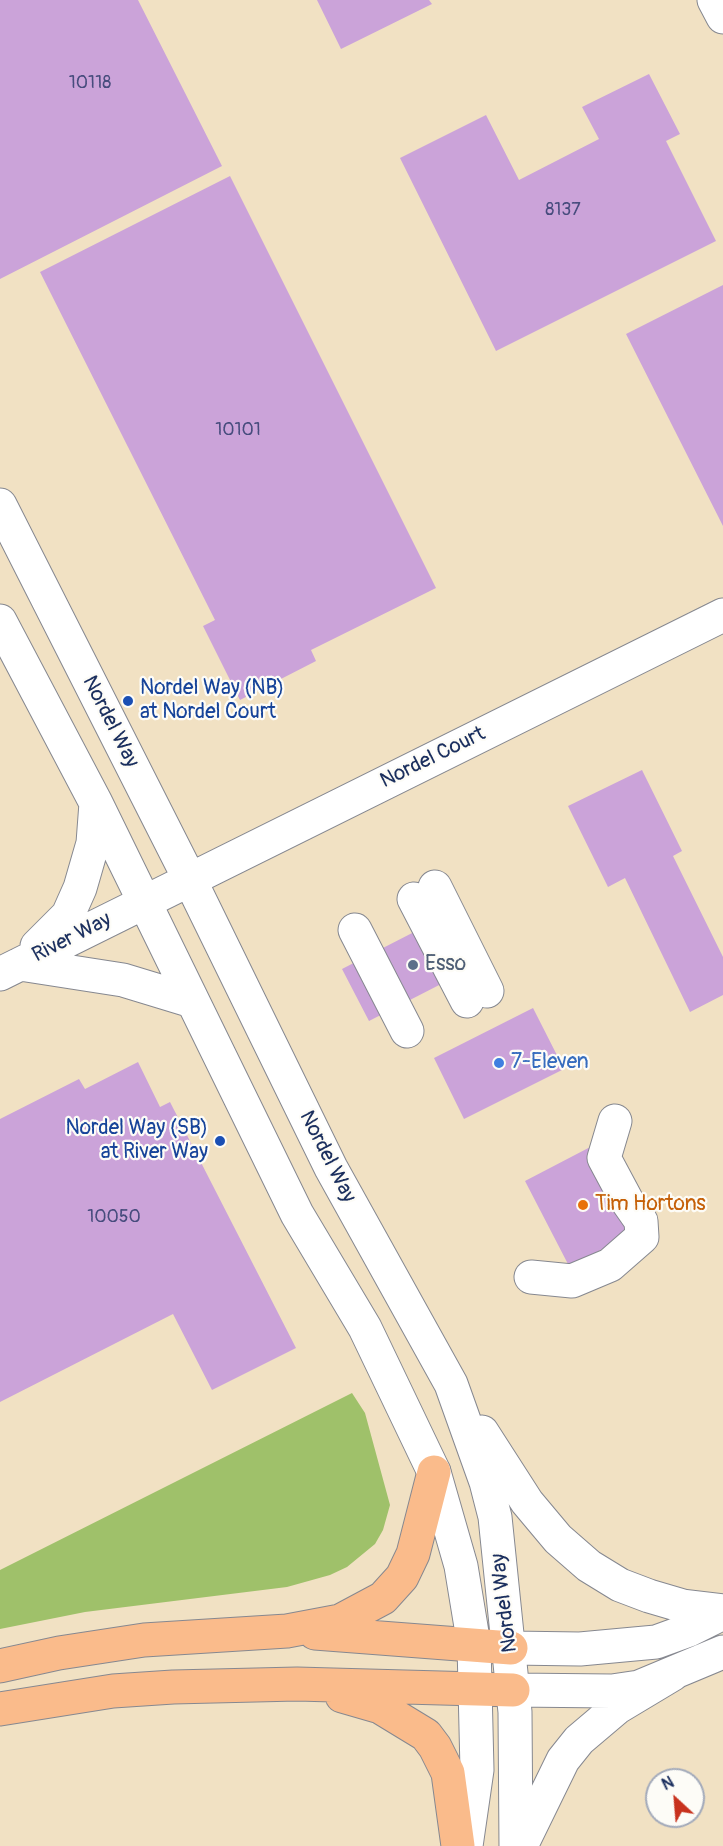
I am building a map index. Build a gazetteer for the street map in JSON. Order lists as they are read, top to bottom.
{
  "streets": {
    "street": ["Nordel Way", "Nordel Court", "River Way"]
  },
  "crossings": [
    ["Nordel Way", "Nordel Court"],
    ["Nordel Way", "River Way"],
    ["Nordel Court", "River Way"]
  ],
  "places": [
    "Nordel Way (NB) at Nordel Court",
    "Esso",
    "7-Eleven",
    "Nordel Way (SB) at River Way",
    "Tim Hortons"
  ],
  "house_numbers": [
    "10118",
    "8137",
    "10101",
    "10050"
  ],
  "north": "top left"
}
